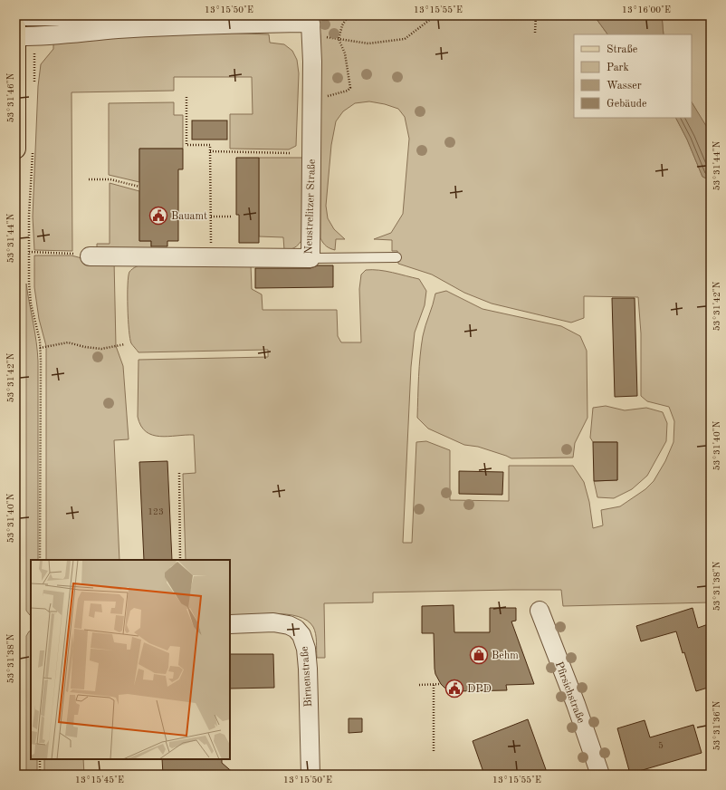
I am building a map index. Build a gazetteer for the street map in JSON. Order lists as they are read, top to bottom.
{
  "streets": {
    "street": ["Neustrelitzer Straße", "Birnenstraße", "Pfirsichstraße"]
  },
  "places": {
    "public building": ["Bauamt", "DPD"],
    "shop": ["Behm"]
  },
  "house_numbers": ["123", "5"],
  "legend": [
    "Straße",
    "Park",
    "Wasser",
    "Gebäude"
  ],
  "coordinates": [
    "13°15'50\"E",
    "13°15'55\"E",
    "13°16'00\"E",
    "53°31'46\"N",
    "53°31'44\"N",
    "53°31'42\"N",
    "53°31'40\"N",
    "53°31'38\"N",
    "53°31'36\"N",
    "13°15'45\"E"
  ]
}
